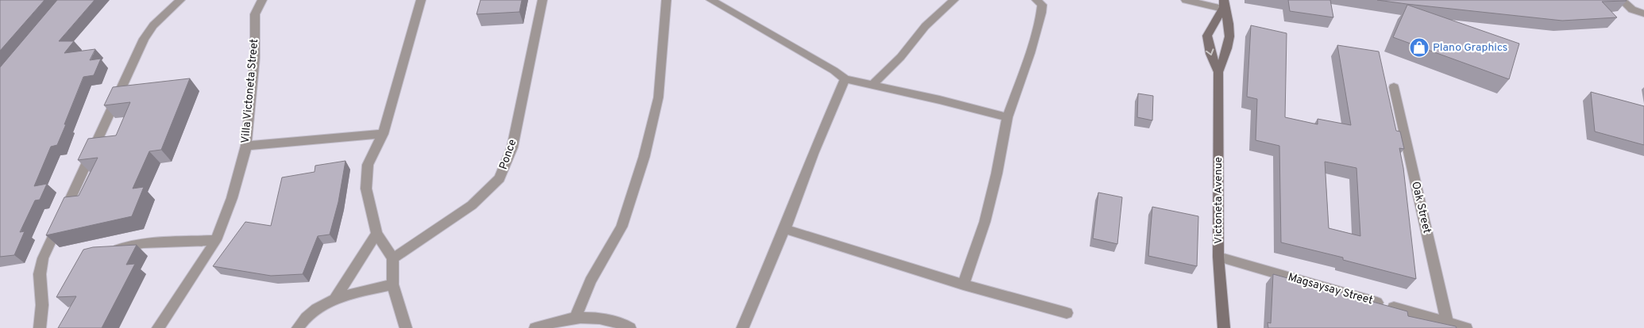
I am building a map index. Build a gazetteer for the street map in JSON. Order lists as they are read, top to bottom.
{
  "streets": {
    "main road": ["Victoneta Avenue"],
    "street": [
      "Villa Victoneta Street",
      "Ponce",
      "Oak Street",
      "Magsaysay Street"
    ]
  },
  "crossings": [
    ["Victoneta Avenue", "Magsaysay Street"],
    ["Oak Street", "Magsaysay Street"]
  ],
  "places": {
    "shop": ["Plano Graphics"]
  }
}
